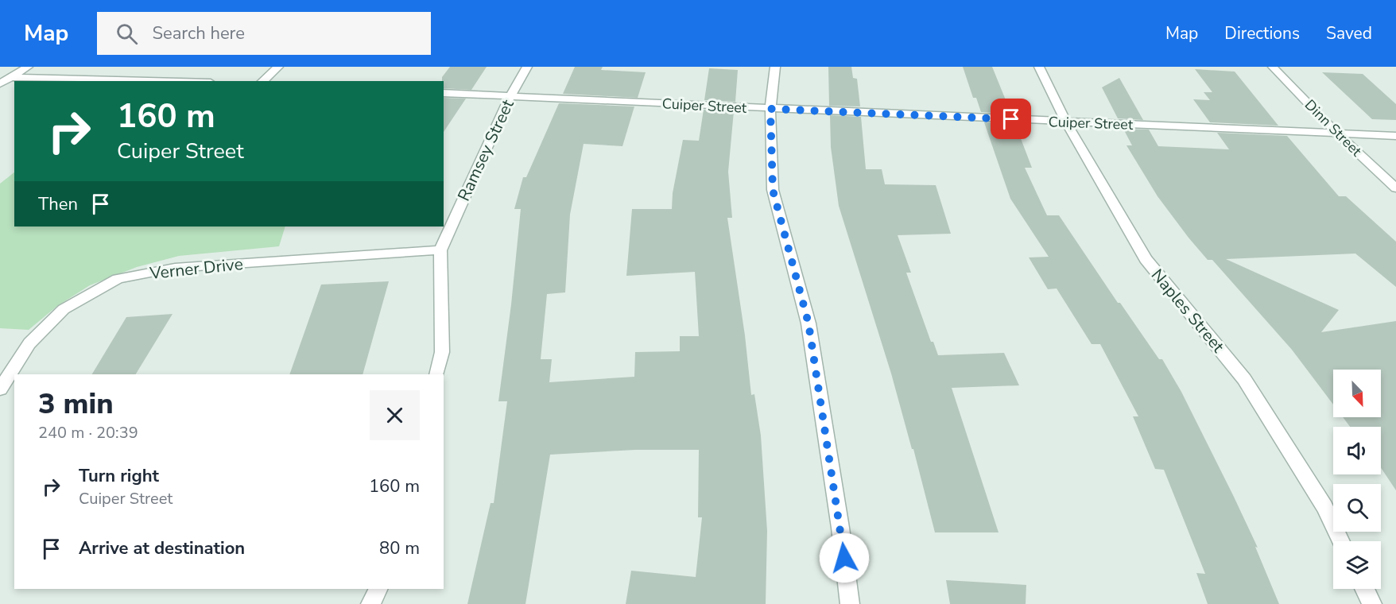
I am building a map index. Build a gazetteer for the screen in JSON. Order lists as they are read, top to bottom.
{
  "streets": {
    "street": [
      "Cuiper Street",
      "Dinn Street",
      "Ramsey Street",
      "Verner Drive",
      "Naples Street"
    ]
  },
  "crossings": [
    ["Cuiper Street", "Dinn Street"],
    ["Cuiper Street", "Ramsey Street"],
    ["Cuiper Street", "Naples Street"],
    ["Ramsey Street", "Verner Drive"]
  ],
  "north": "bottom right",
  "page": {
    "header": "Map",
    "search": "Search here",
    "nav": ["Map", "Directions", "Saved"],
    "turn": ["160 m", "Cuiper Street"],
    "then": "Then",
    "heading": ["3 min", "240 m · 20:39"],
    "list": [
      {
        "name": "Turn right",
        "note": "Cuiper Street",
        "value": "160 m"
      },
      {
        "name": "Arrive at destination",
        "value": "80 m"
      }
    ]
  }
}
